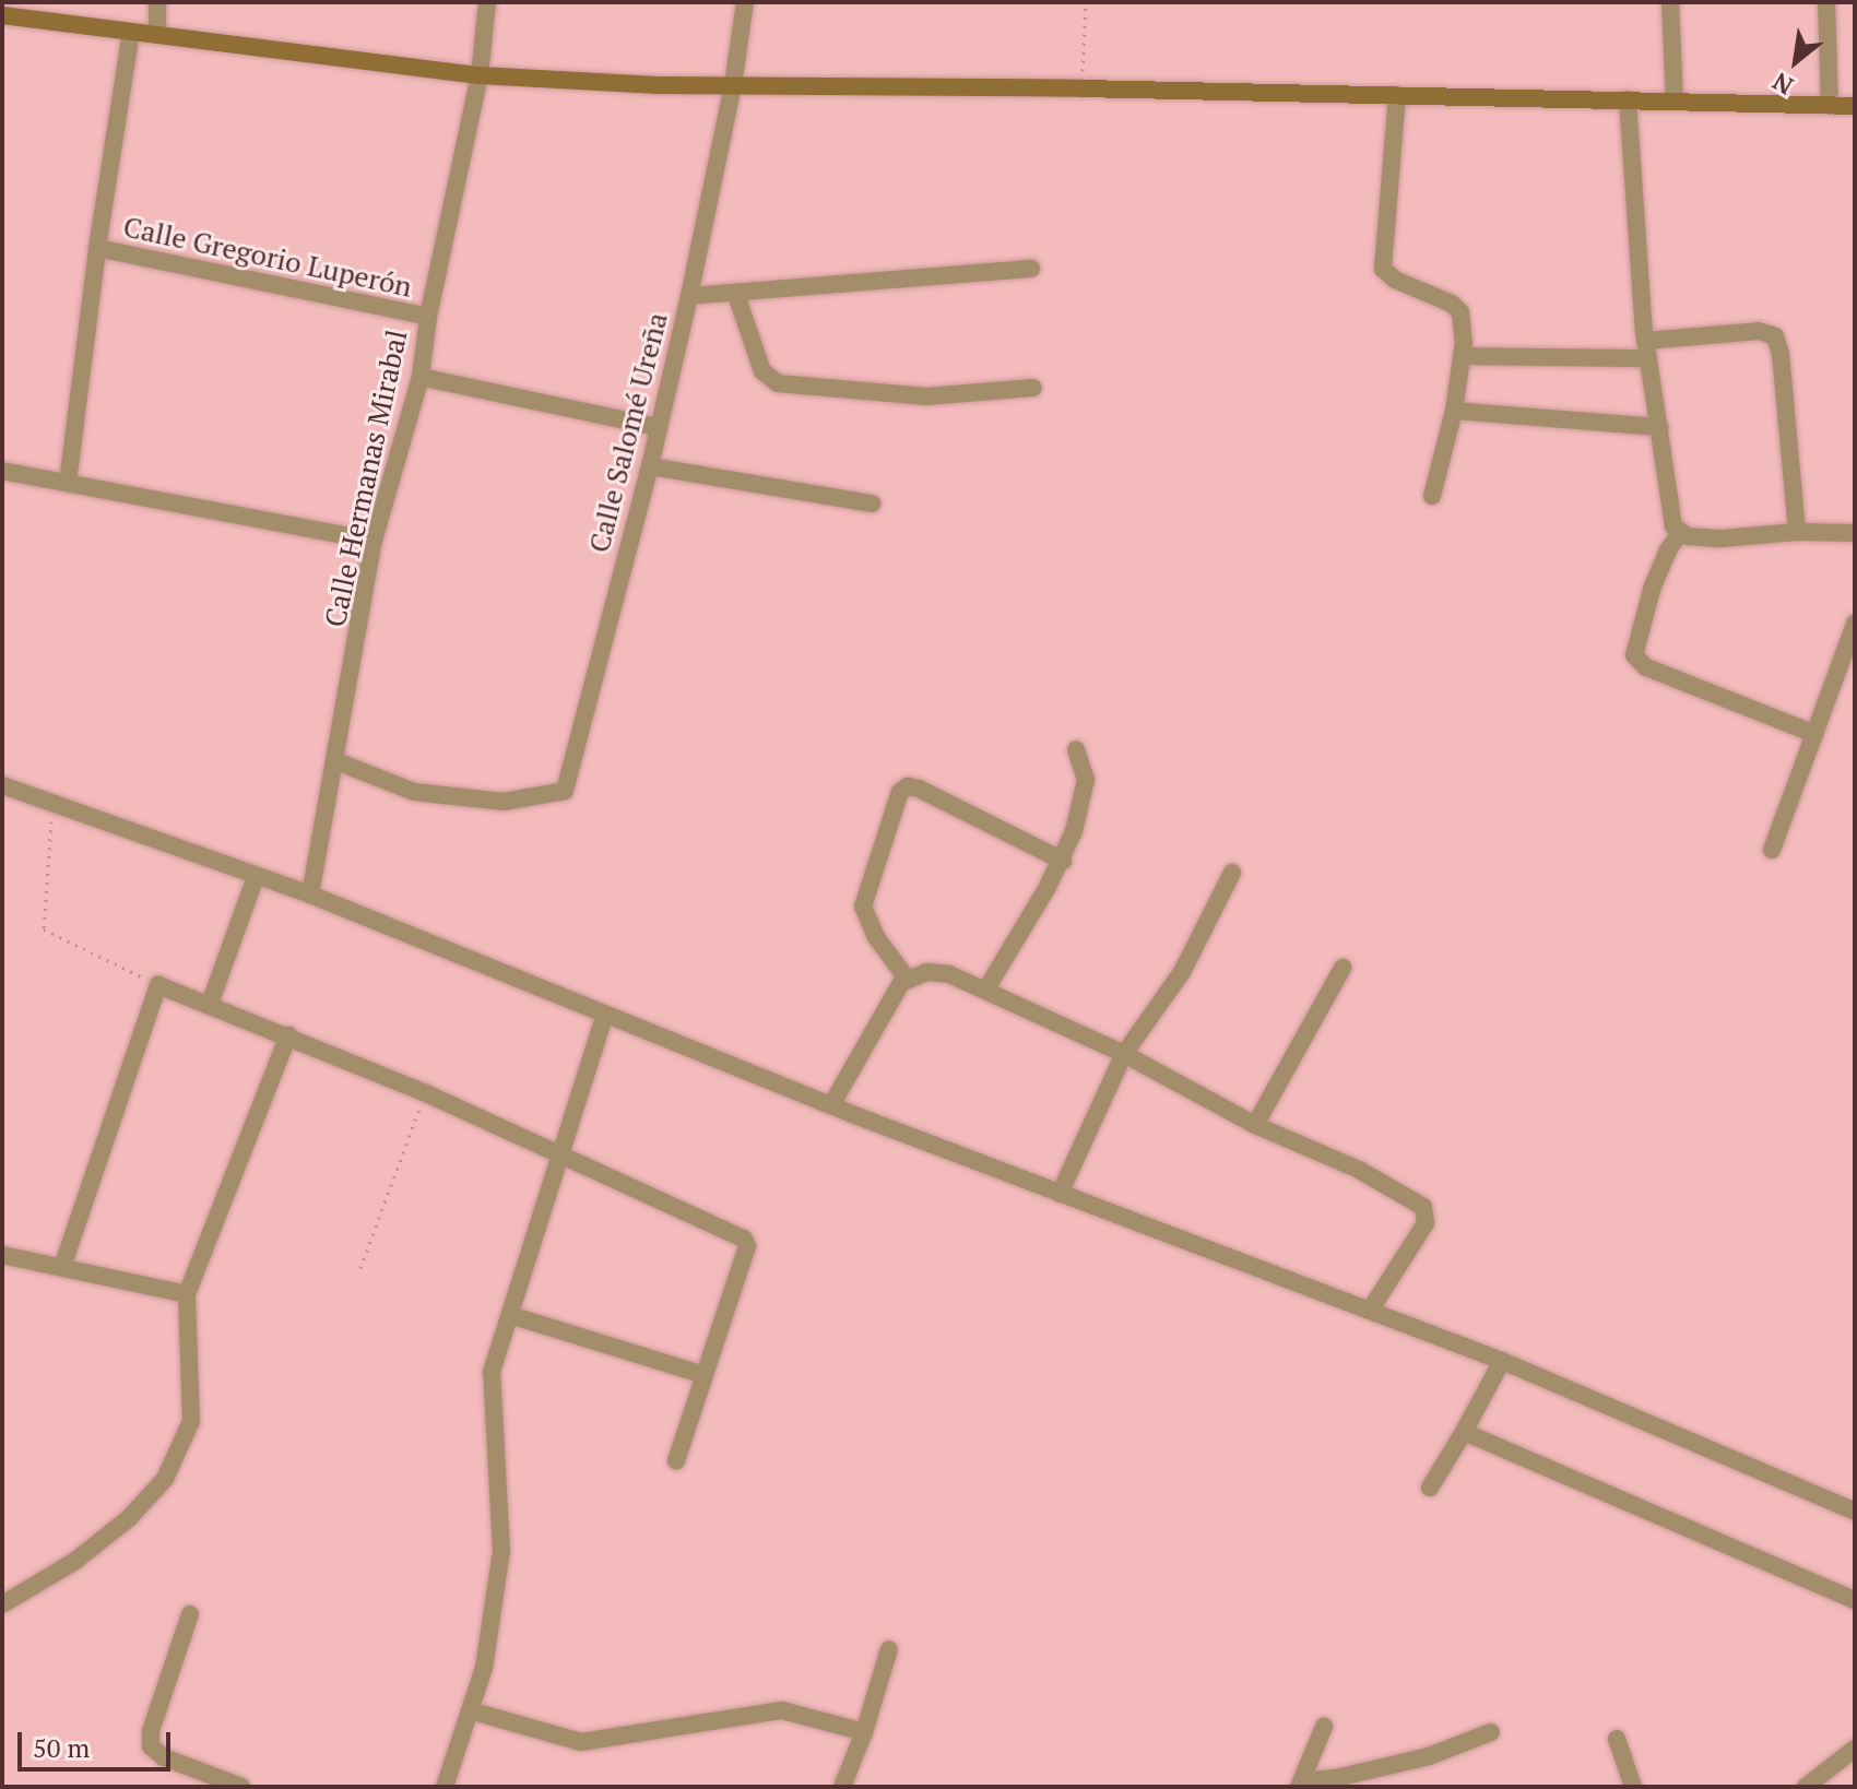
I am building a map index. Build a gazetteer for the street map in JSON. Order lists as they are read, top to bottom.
{
  "streets": {
    "street": ["Calle Gregorio Luperón", "Calle Salomé Ureña", "Calle Hermanas Mirabal"]
  },
  "crossings": [
    ["Calle Gregorio Luperón", "Calle Hermanas Mirabal"],
    ["Calle Salomé Ureña", "Calle Hermanas Mirabal"]
  ],
  "scale_bar": "50 m",
  "north": "bottom left"
}
